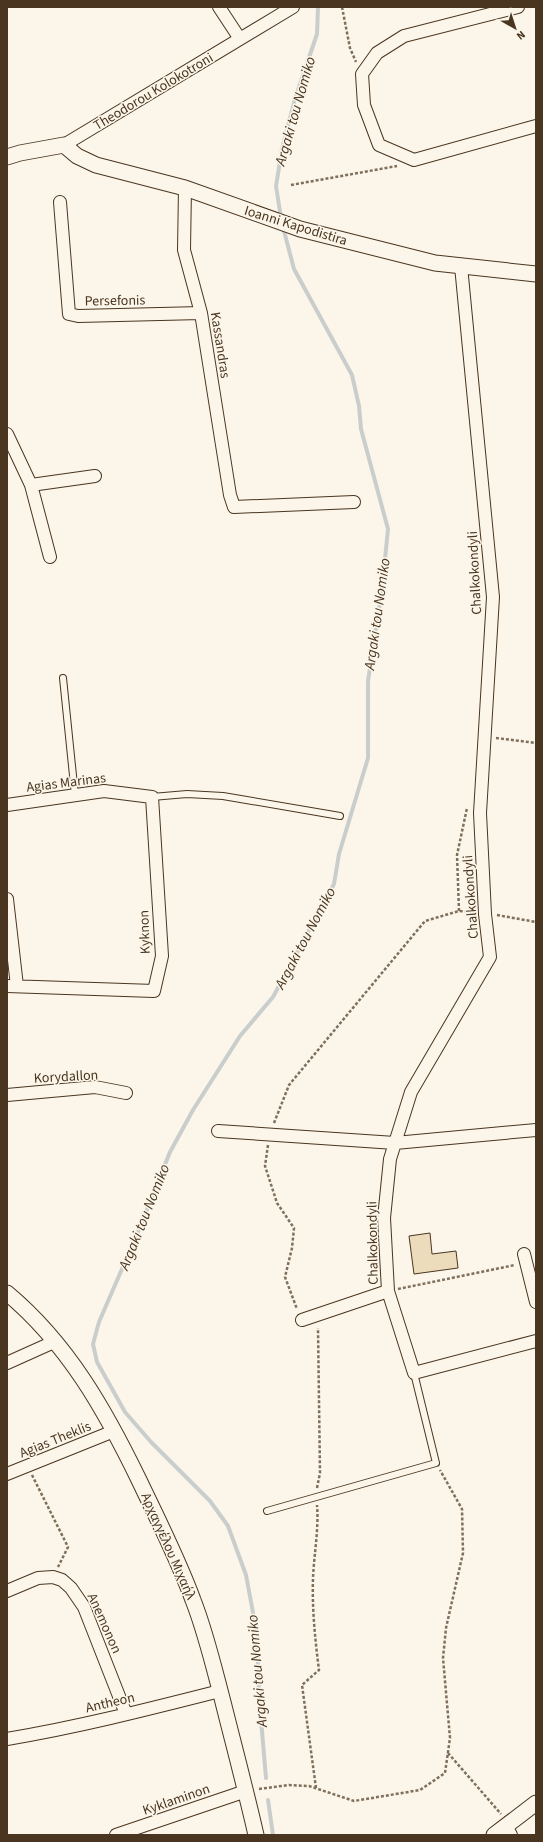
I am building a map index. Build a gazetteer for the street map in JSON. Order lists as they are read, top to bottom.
{
  "streets": {
    "street": [
      "Theodorou Kolokotroni",
      "Ioanni Kapodistira",
      "Persefonis",
      "Kassandras",
      "Chalkokondyli",
      "Agias Marinas",
      "Kyknon",
      "Korydallon",
      "Agias Theklis",
      "Αρχαγγέλου Μιχαήλ",
      "Anemonon",
      "Antheon",
      "Kyklaminon"
    ]
  },
  "crossings": [
    ["Theodorou Kolokotroni", "Ioanni Kapodistira"],
    ["Ioanni Kapodistira", "Kassandras"],
    ["Ioanni Kapodistira", "Chalkokondyli"],
    ["Persefonis", "Kassandras"],
    ["Agias Marinas", "Kyknon"],
    ["Agias Theklis", "Αρχαγγέλου Μιχαήλ"],
    ["Αρχαγγέλου Μιχαήλ", "Antheon"],
    ["Αρχαγγέλου Μιχαήλ", "Kyklaminon"],
    ["Anemonon", "Antheon"]
  ],
  "water": ["Argaki tou Nomiko"],
  "north": "bottom right"
}
